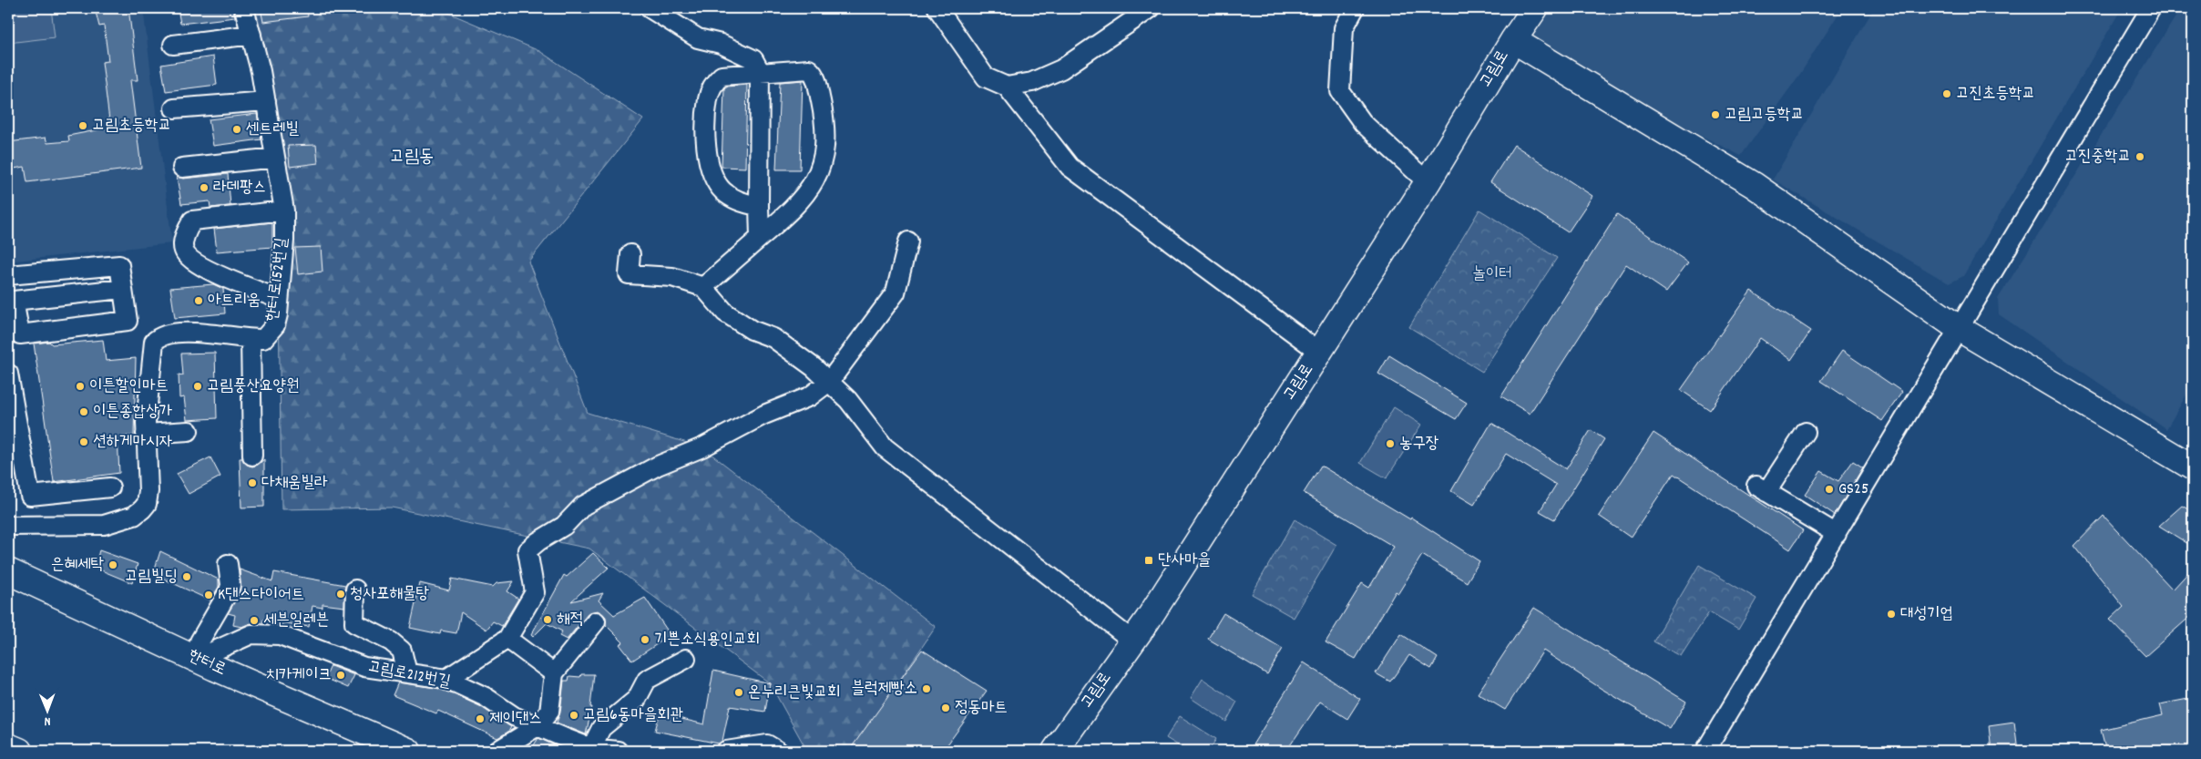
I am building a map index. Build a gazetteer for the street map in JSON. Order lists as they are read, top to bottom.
{
  "streets": {
    "main road": ["고림로", "한터로"],
    "street": ["한터로152번길", "고림로212번길"]
  },
  "crossings": [
    ["한터로", "고림로212번길"]
  ],
  "districts": ["고림동"],
  "parks": ["놀이터"],
  "places": {
    "other": [
      "고진초등학교",
      "고림고등학교",
      "고림초등학교",
      "센트레빌",
      "고진중학교",
      "라데팡스",
      "아트리움",
      "이튼할인마트",
      "고림풍산요양원",
      "이튼종합상가",
      "션하게마시자",
      "농구장",
      "다채움빌라",
      "GS25",
      "은혜세탁",
      "고림빌딩",
      "청사포해물탕",
      "K댄스다이어트",
      "대성기업",
      "해적",
      "세븐일레븐",
      "기쁜소식용인교회",
      "치카케이크",
      "블럭제빵소",
      "온누리큰빛교회",
      "정동마트",
      "고림6동마을회관",
      "제이댄스"
    ],
    "transit": ["단사마을"]
  },
  "north": "bottom"
}
